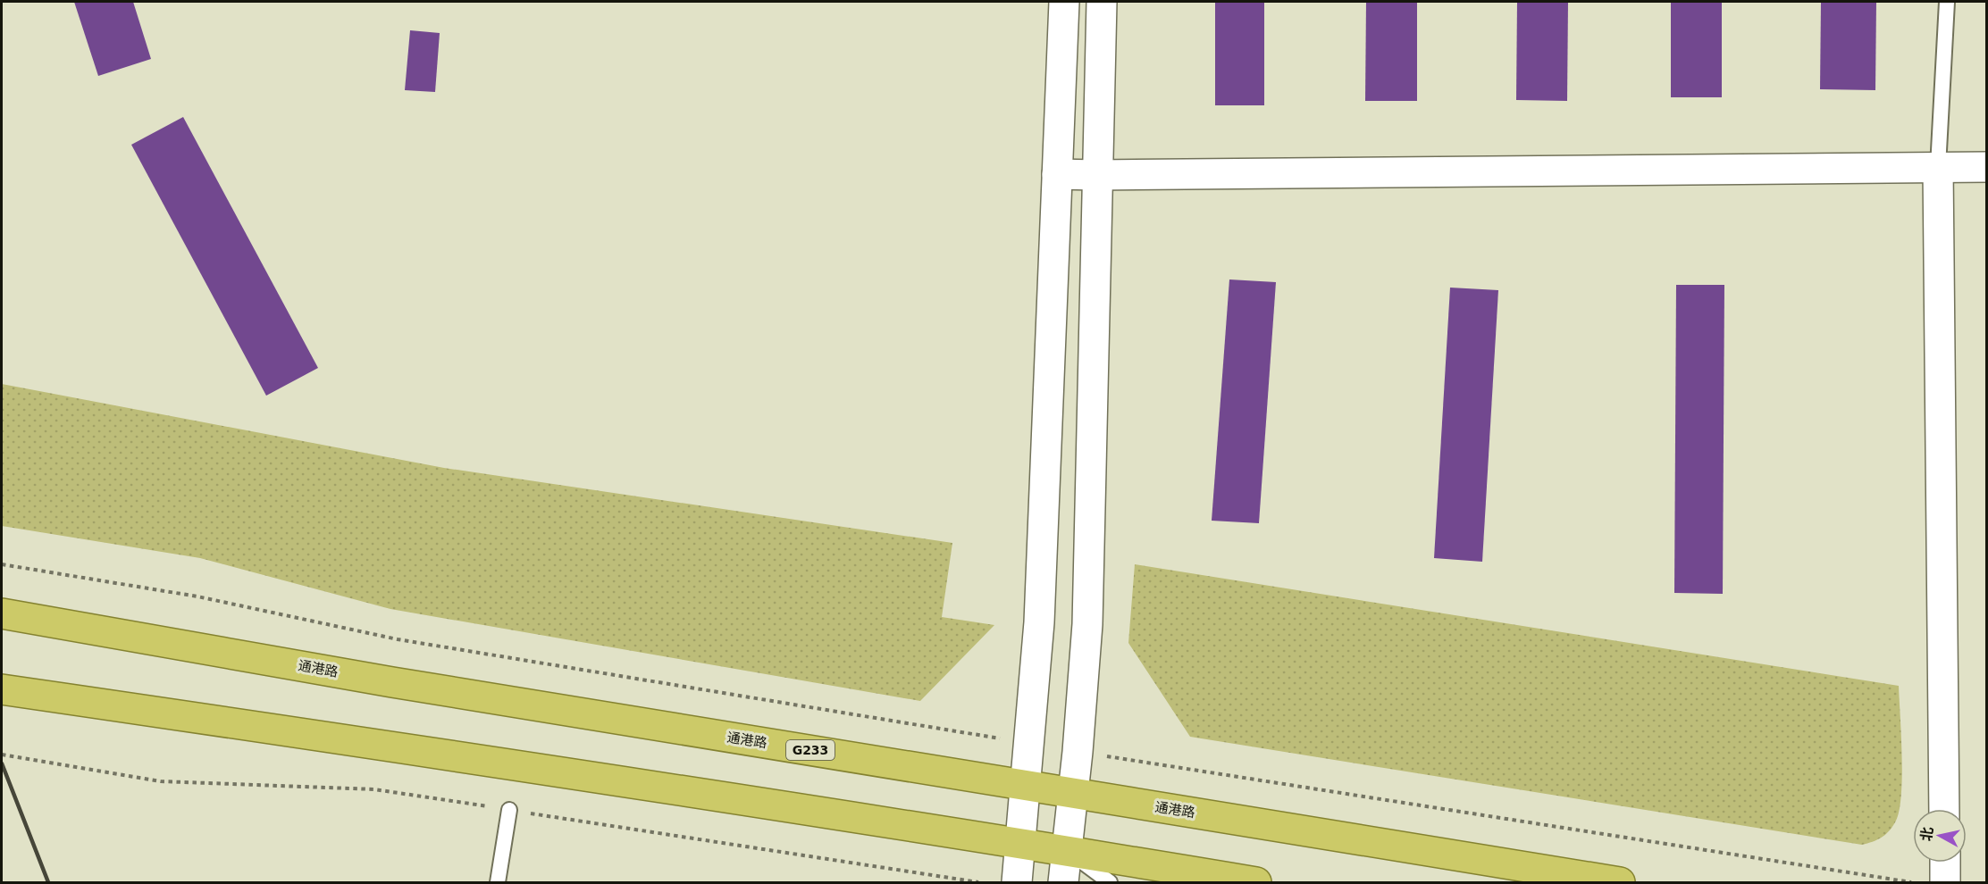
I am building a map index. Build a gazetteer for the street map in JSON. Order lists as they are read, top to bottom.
{
  "streets": {
    "highway": ["通港路", "G233"]
  },
  "north": "left"
}
